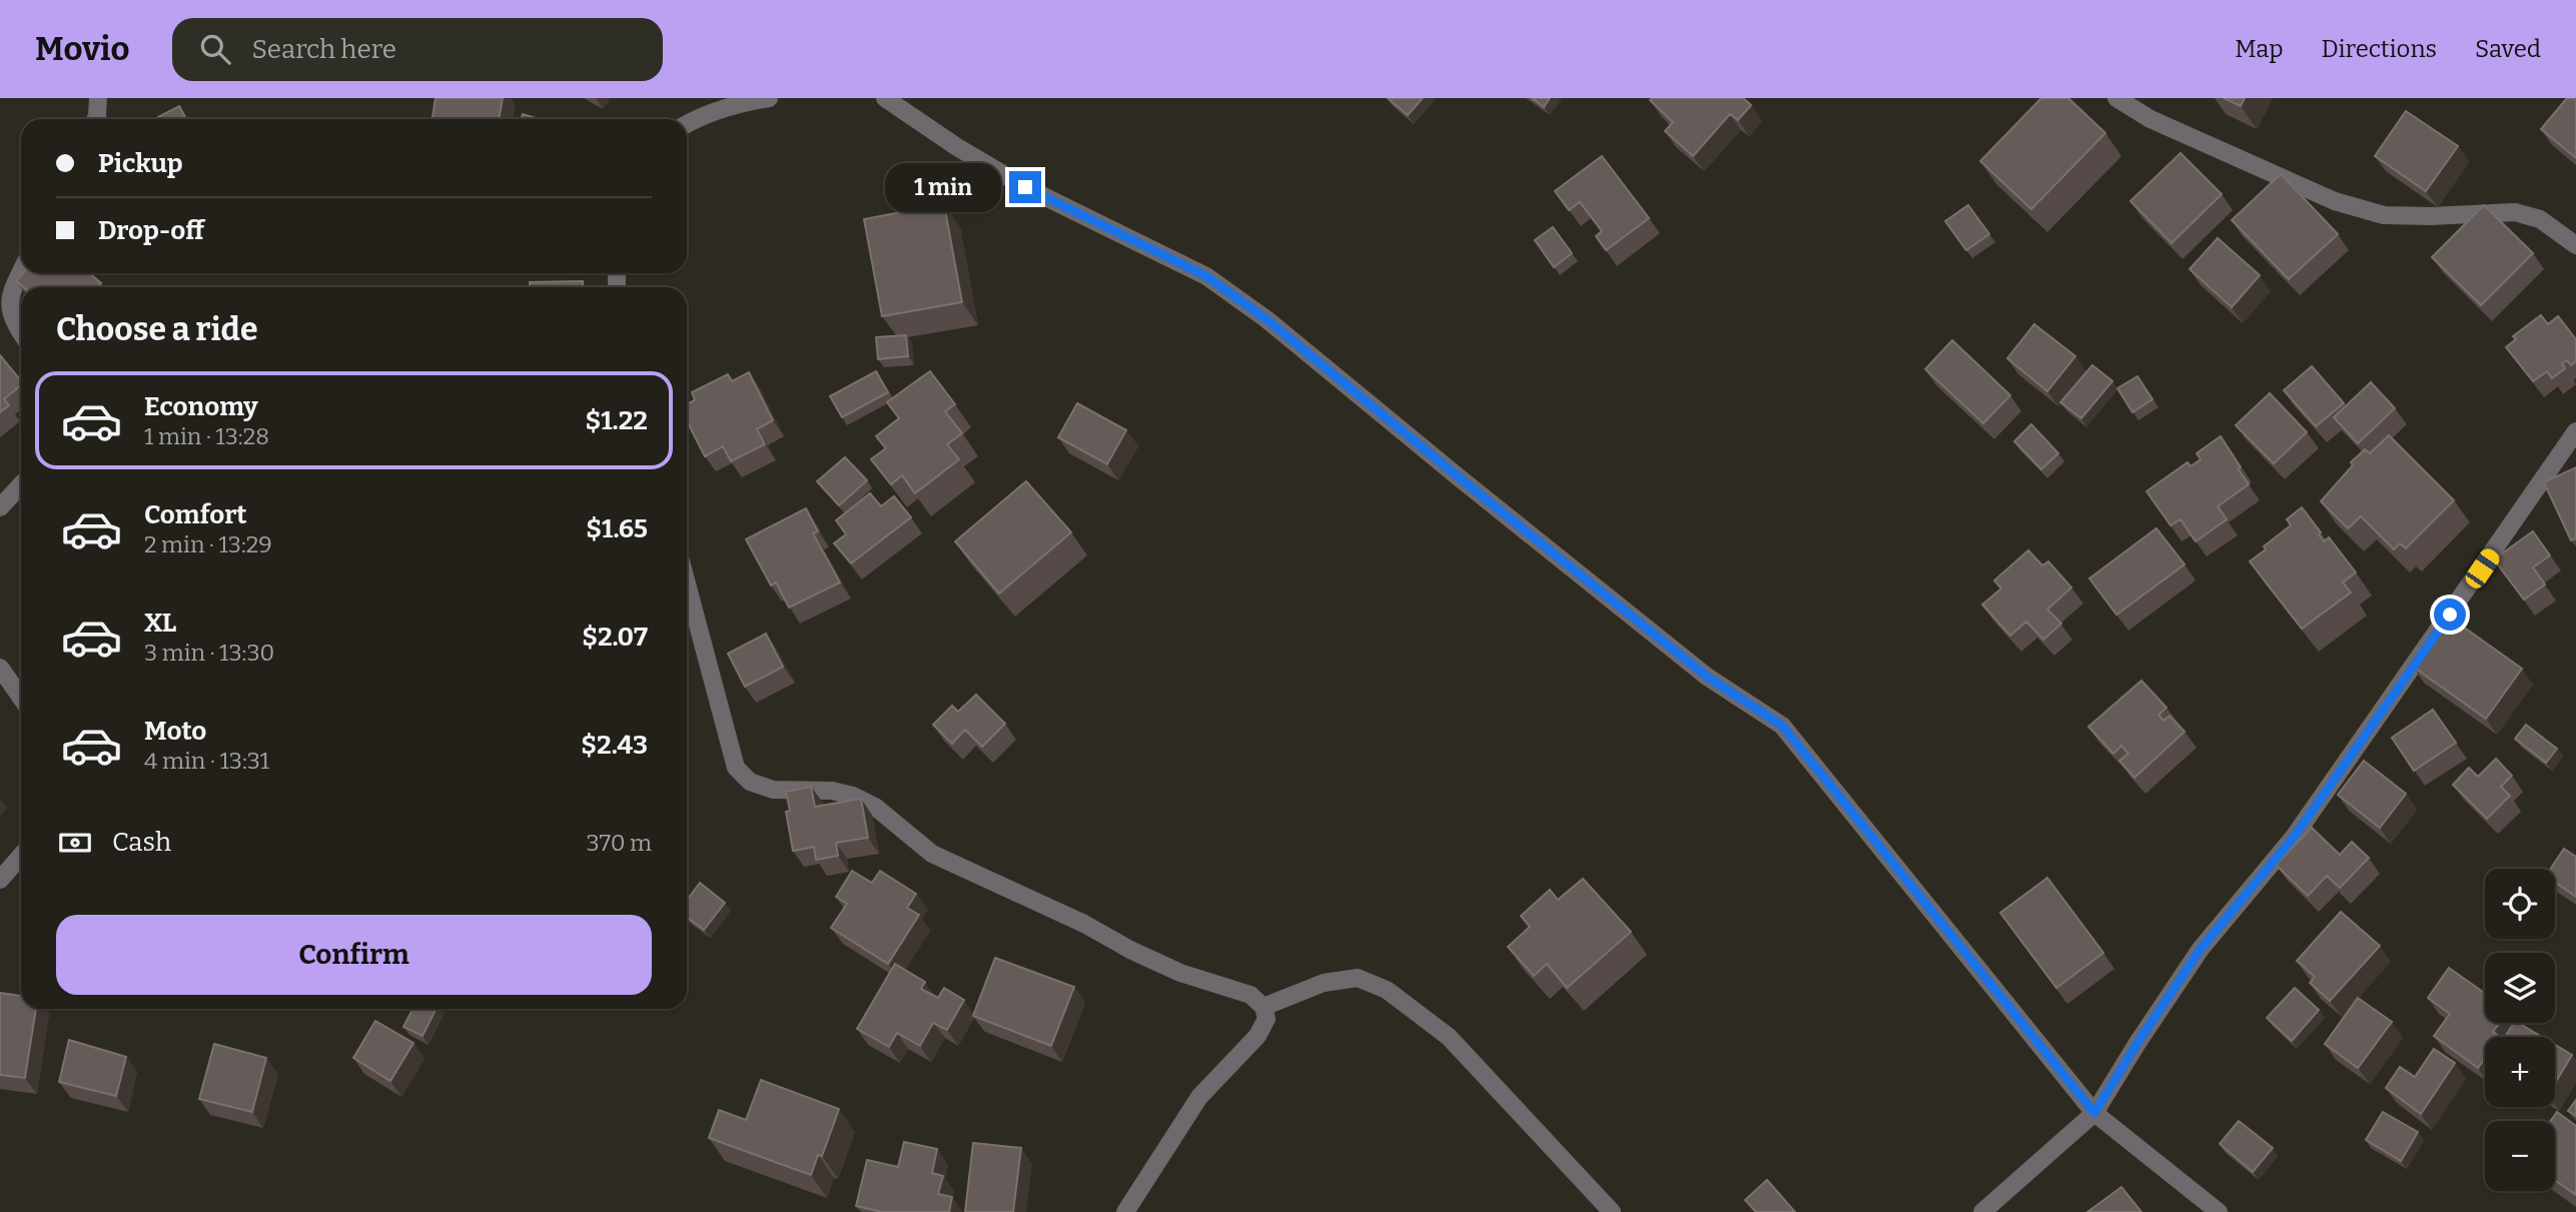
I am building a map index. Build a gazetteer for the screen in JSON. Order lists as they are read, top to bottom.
{
  "page": {
    "header": "Movio",
    "search": "Search here",
    "nav": ["Map", "Directions", "Saved"],
    "banner": ["Pickup", "Drop-off"],
    "bubble": "1 min",
    "heading": "Choose a ride",
    "list": [
      {
        "name": "Economy",
        "note": "1 min · 13:28",
        "value": "$1.22"
      },
      {
        "name": "Comfort",
        "note": "2 min · 13:29",
        "value": "$1.65"
      },
      {
        "name": "XL",
        "note": "3 min · 13:30",
        "value": "$2.07"
      },
      {
        "name": "Moto",
        "note": "4 min · 13:31",
        "value": "$2.43"
      }
    ],
    "pay": ["Cash", "370 m"],
    "map_buttons": ["+", "−"],
    "buttons": "Confirm"
  }
}
